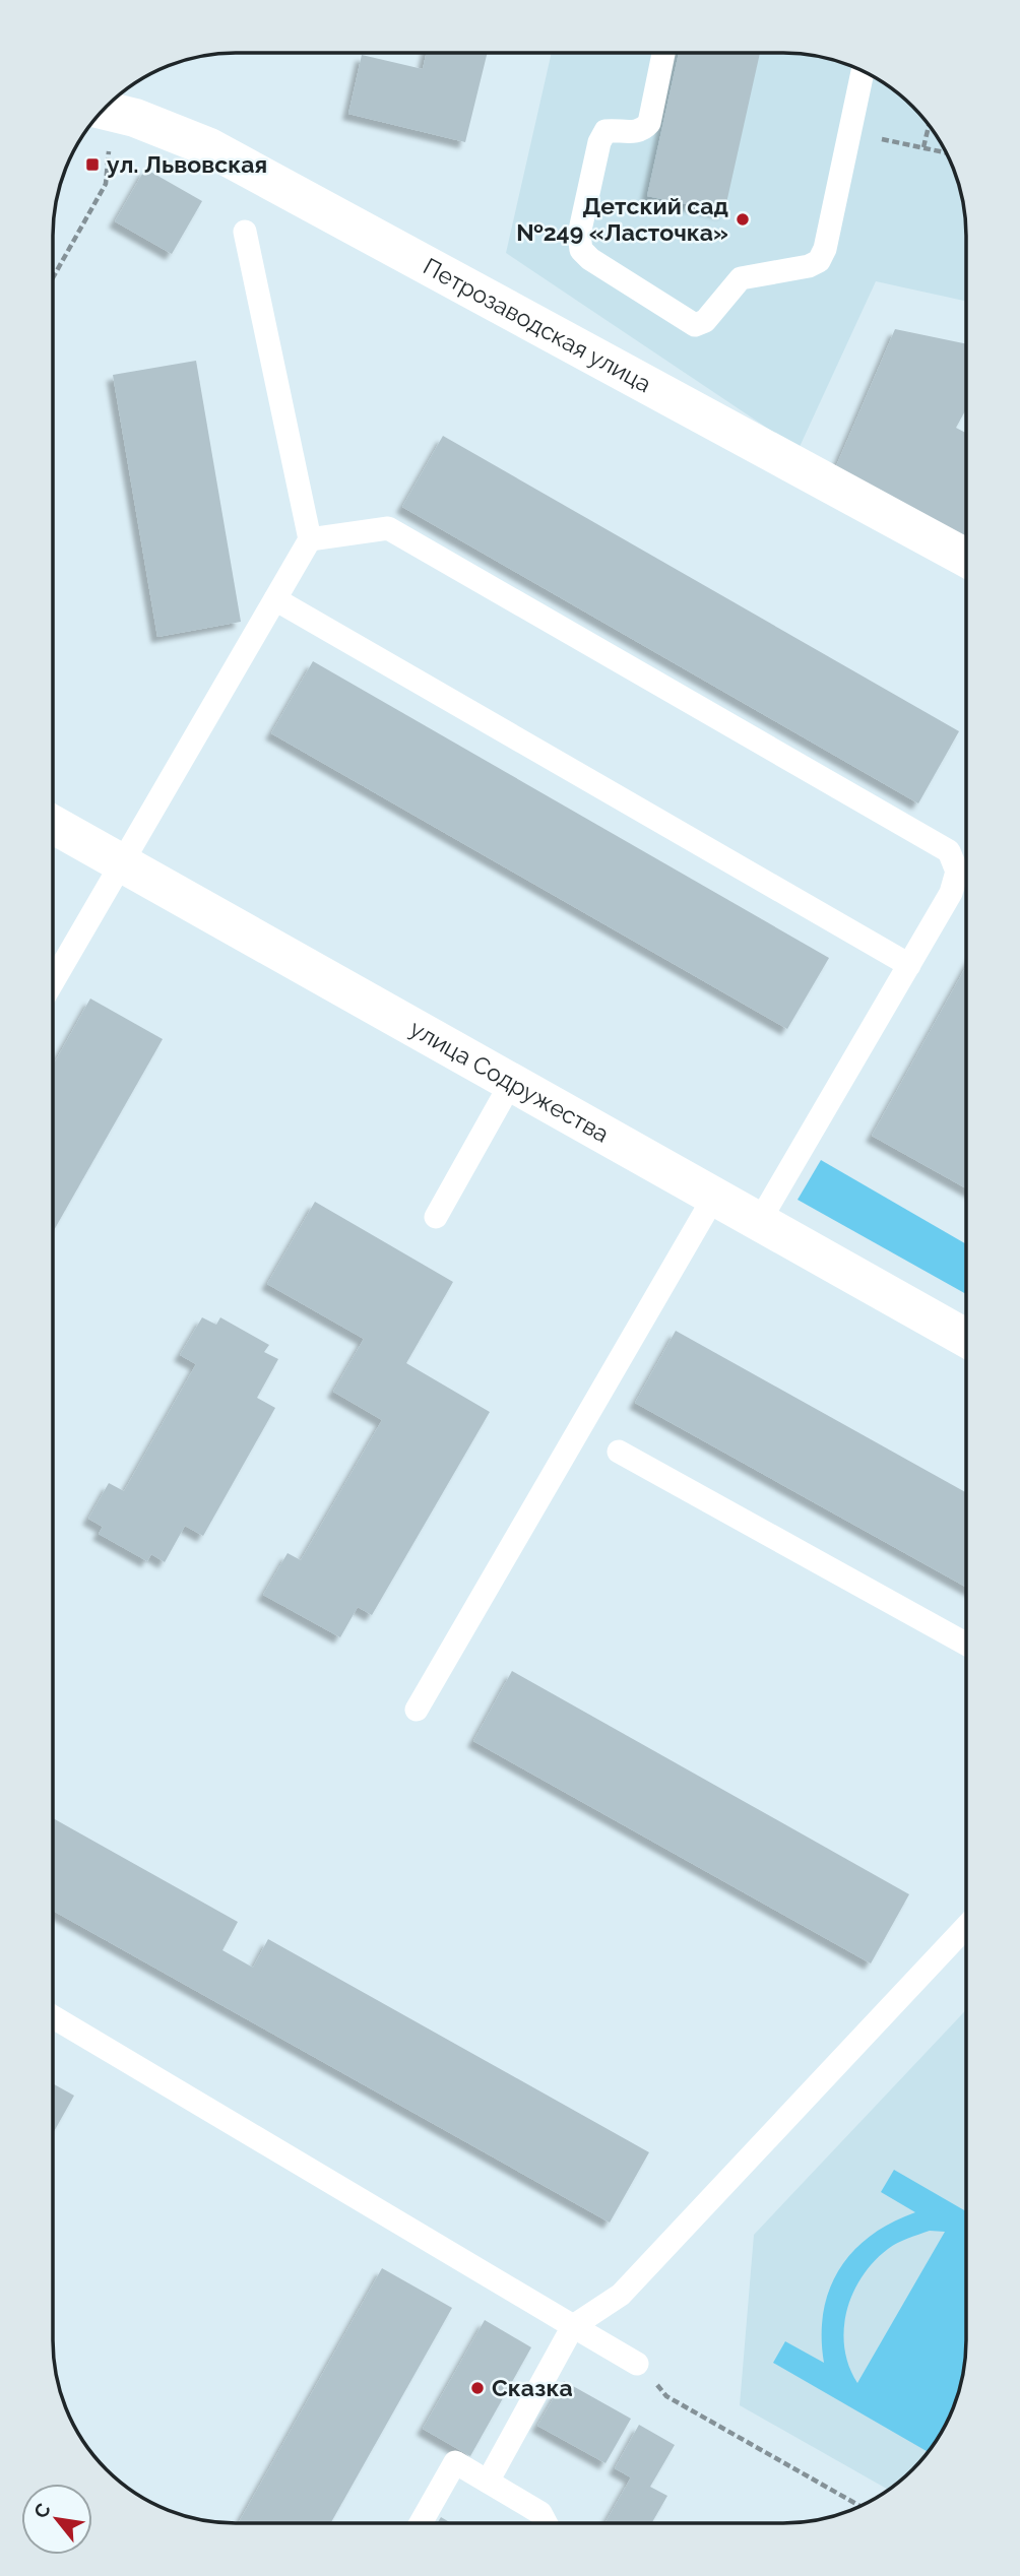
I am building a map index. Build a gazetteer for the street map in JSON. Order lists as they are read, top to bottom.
{
  "streets": {
    "street": ["Петрозаводская улица", "улица Содружества"]
  },
  "places": {
    "transit": ["ул. Львовская"],
    "other": ["Детский сад №249 «Ласточка»", "Сказка"]
  },
  "north": "top left"
}
